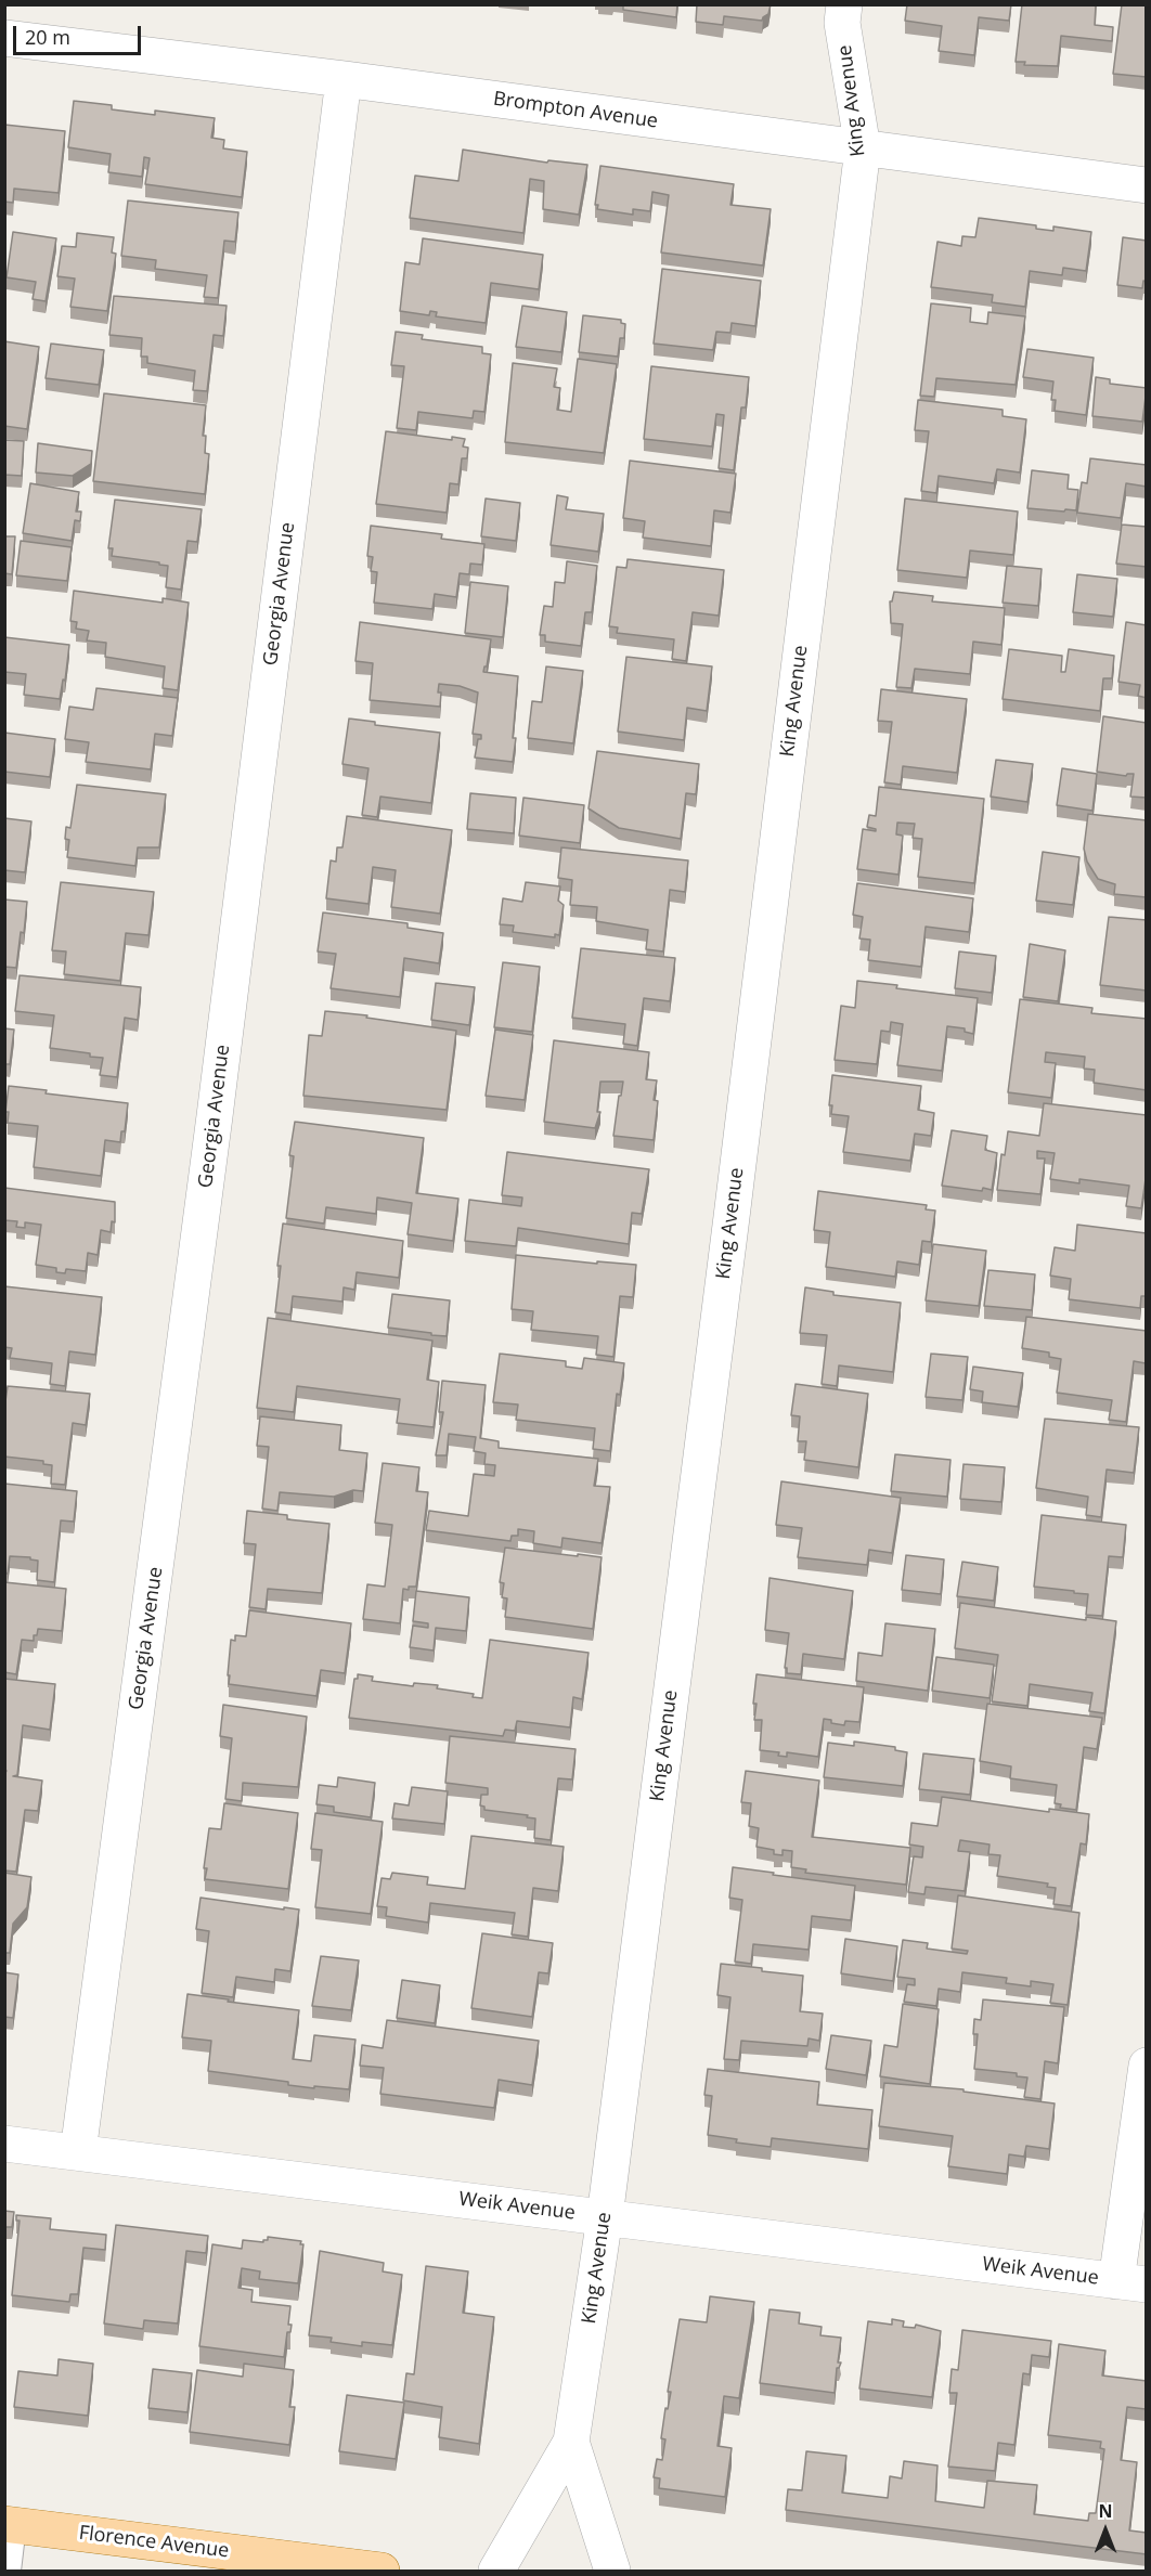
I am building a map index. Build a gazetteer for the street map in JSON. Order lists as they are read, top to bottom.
{
  "streets": {
    "main road": ["Florence Avenue"],
    "street": [
      "King Avenue",
      "Brompton Avenue",
      "Georgia Avenue",
      "Weik Avenue"
    ]
  },
  "crossings": [
    ["King Avenue", "Brompton Avenue"],
    ["King Avenue", "Weik Avenue"],
    ["Brompton Avenue", "Georgia Avenue"],
    ["Georgia Avenue", "Weik Avenue"]
  ],
  "scale_bar": "20 m",
  "north": "top"
}
